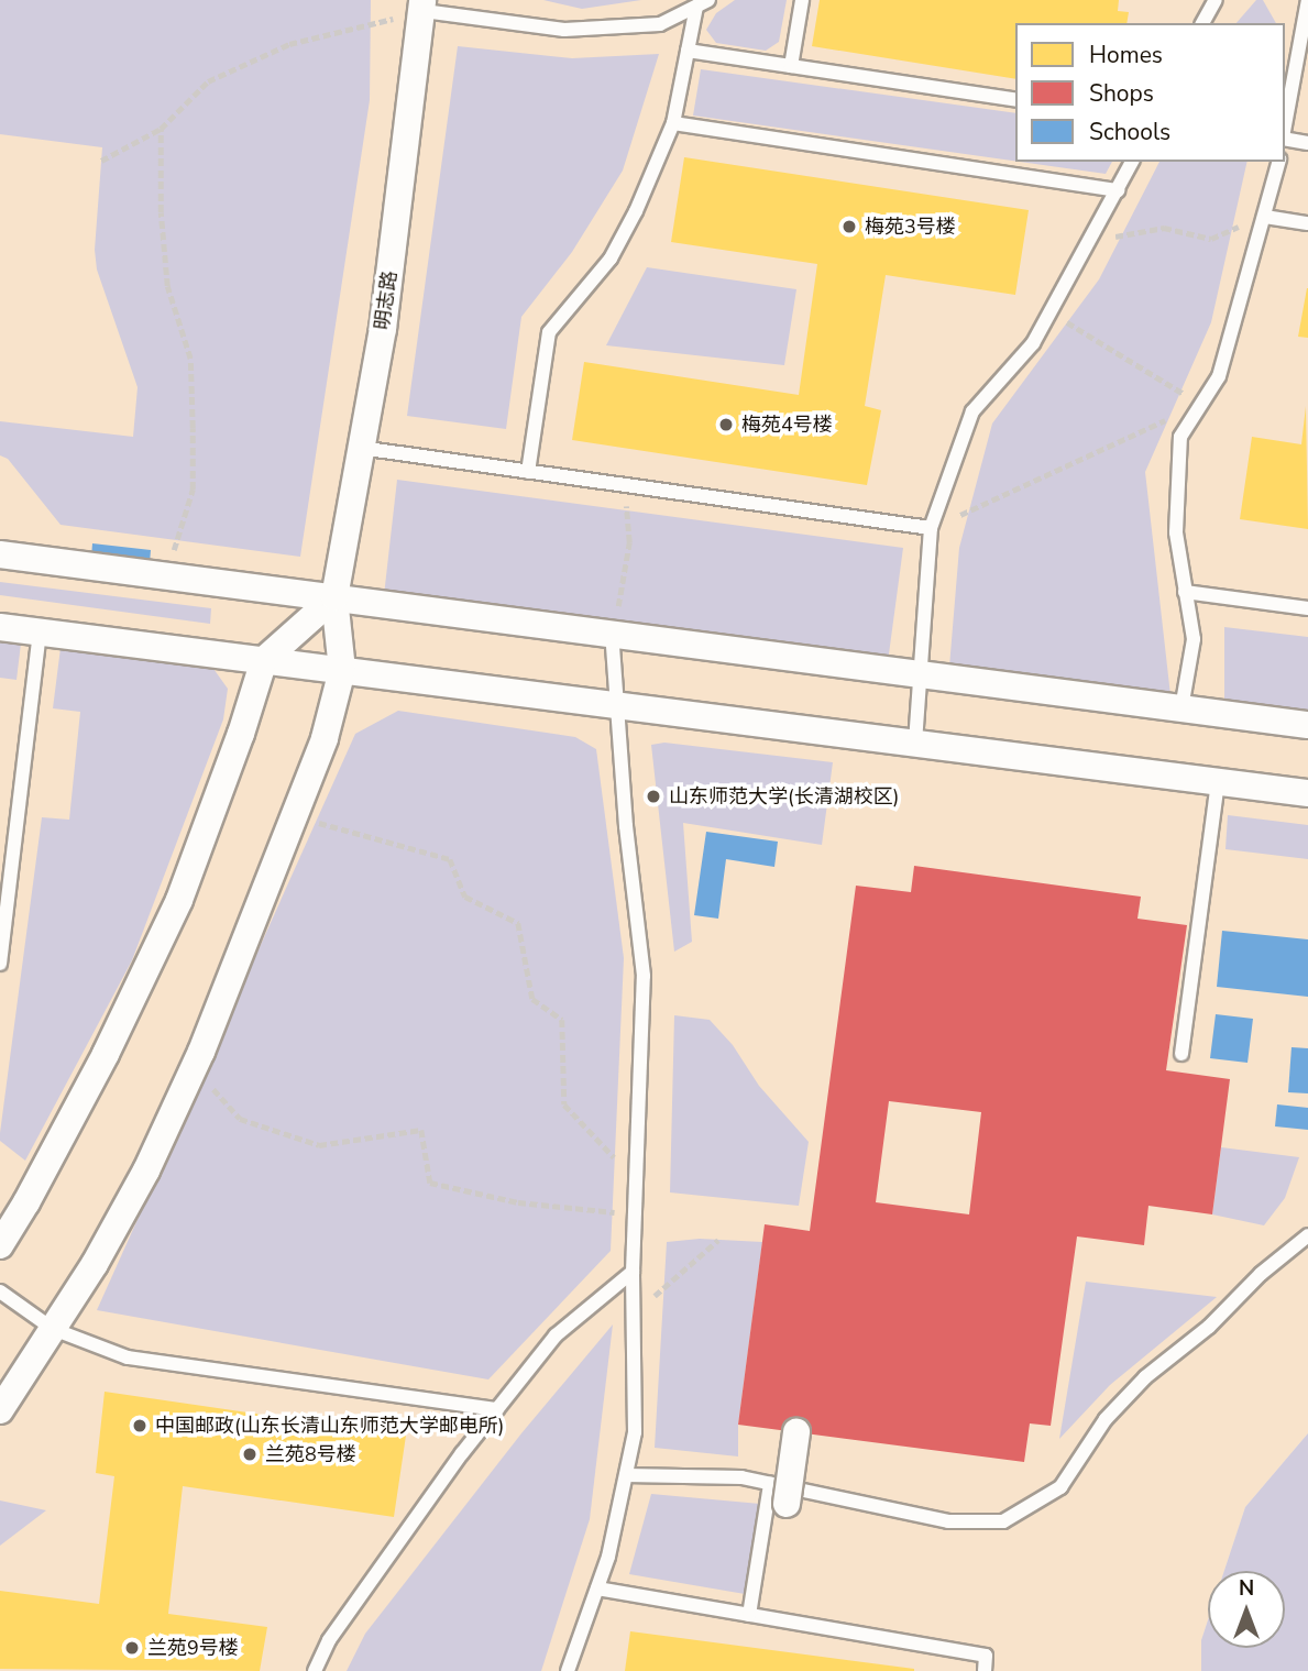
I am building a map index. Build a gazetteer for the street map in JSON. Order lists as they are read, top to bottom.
{
  "streets": {
    "street": ["明志路"]
  },
  "places": [
    "梅苑3号楼",
    "梅苑4号楼",
    "山东师范大学(长清湖校区)",
    "中国邮政(山东长清山东师范大学邮电所)",
    "兰苑8号楼",
    "兰苑9号楼"
  ],
  "legend": ["Homes", "Shops", "Schools"],
  "north": "top"
}
